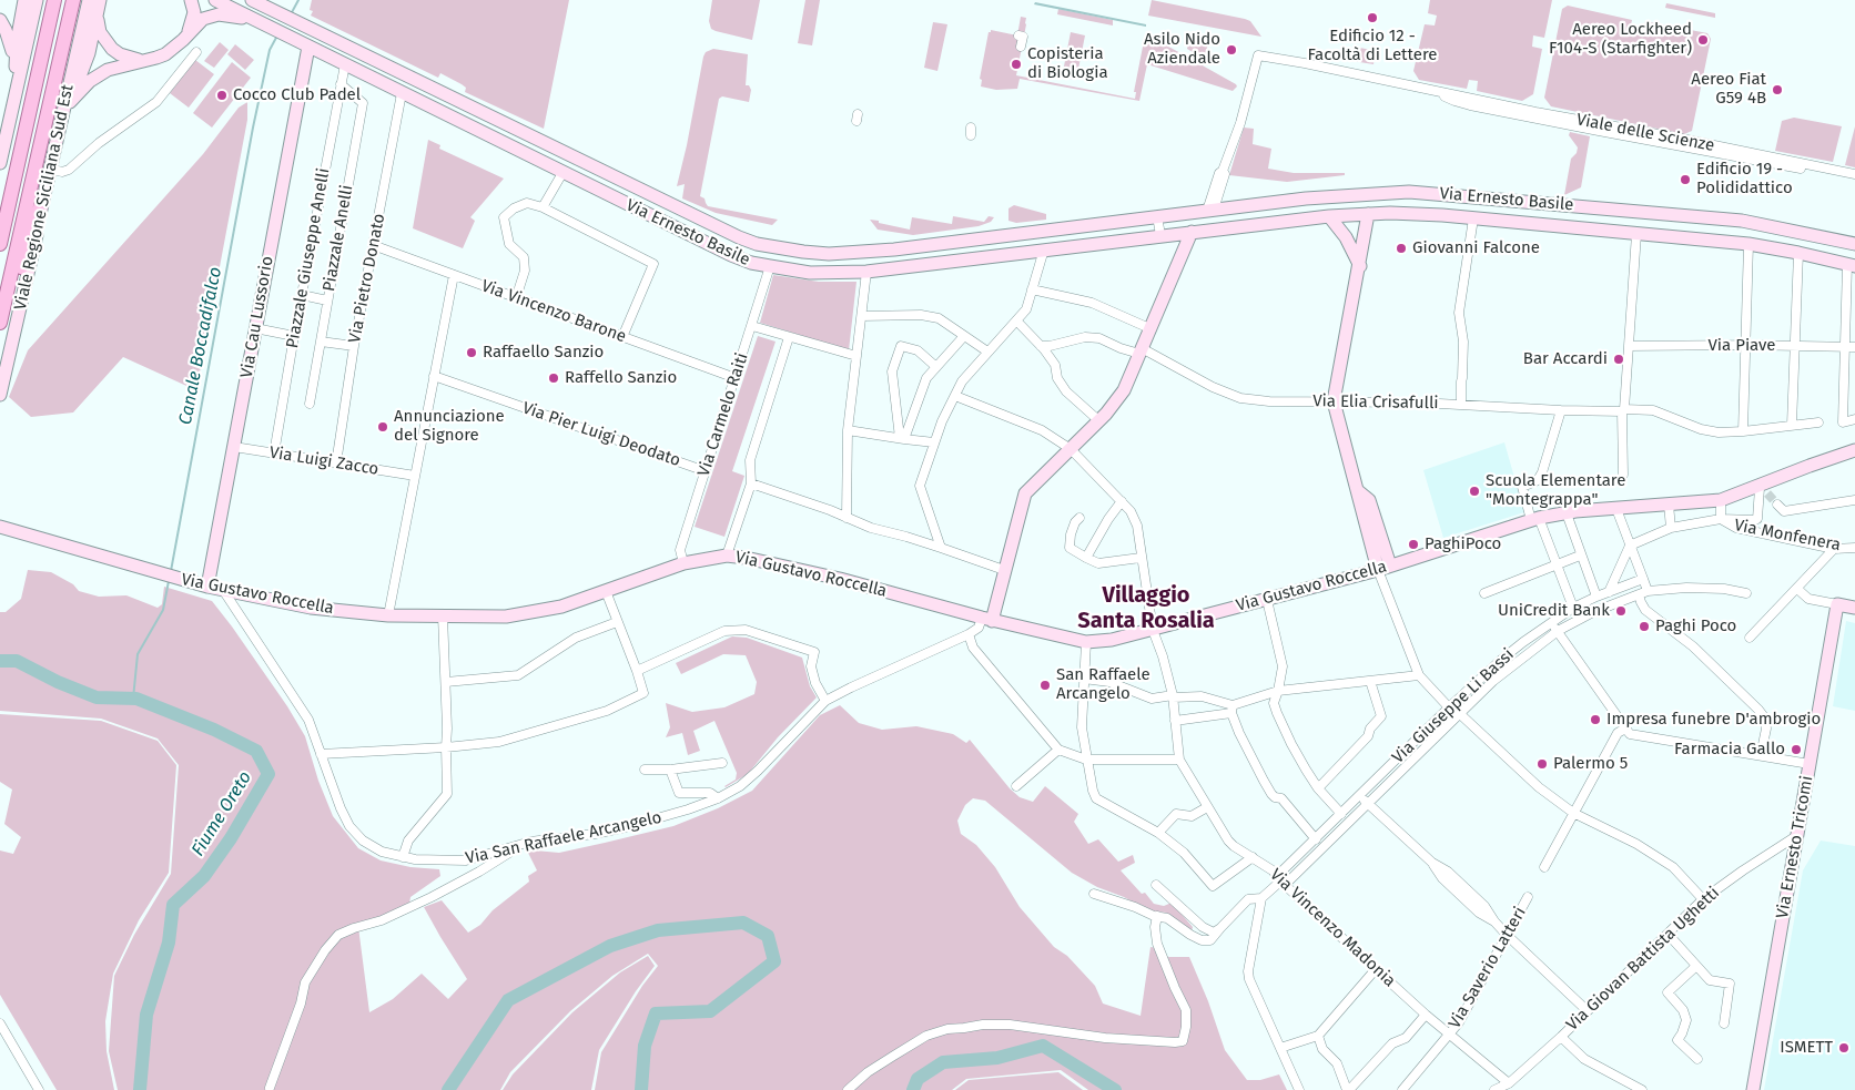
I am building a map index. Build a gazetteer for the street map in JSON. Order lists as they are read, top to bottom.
{
  "streets": {
    "main road": ["Viale Regione Siciliana Sud Est"],
    "street": [
      "Viale delle Scienze",
      "Via Ernesto Basile",
      "Piazzale Anelli",
      "Piazzale Giuseppe Anelli",
      "Via Pietro Donato",
      "Via Vincenzo Barone",
      "Via Cau Lussorio",
      "Via Piave",
      "Via Elia Crisafulli",
      "Via Carmelo Raiti",
      "Via Pier Luigi Deodato",
      "Via Luigi Zacco",
      "Via Monfenera",
      "Via Gustavo Roccella",
      "Via Giuseppe Li Bassi",
      "Via San Raffaele Arcangelo",
      "Via Ernesto Tricomi",
      "Via Vincenzo Madonia",
      "Via Giovan Battista Ughetti",
      "Via Saverio Latteri"
    ]
  },
  "crossings": [
    ["Viale delle Scienze", "Via Ernesto Basile"],
    ["Via Ernesto Basile", "Piazzale Giuseppe Anelli"],
    ["Via Ernesto Basile", "Via Pietro Donato"],
    ["Via Ernesto Basile", "Via Cau Lussorio"],
    ["Via Ernesto Basile", "Via Carmelo Raiti"],
    ["Piazzale Anelli", "Piazzale Giuseppe Anelli"],
    ["Piazzale Giuseppe Anelli", "Via Luigi Zacco"],
    ["Via Pietro Donato", "Via Vincenzo Barone"],
    ["Via Pietro Donato", "Via Luigi Zacco"],
    ["Via Vincenzo Barone", "Via Carmelo Raiti"],
    ["Via Cau Lussorio", "Via Luigi Zacco"],
    ["Via Cau Lussorio", "Via Gustavo Roccella"],
    ["Via Carmelo Raiti", "Via Pier Luigi Deodato"],
    ["Via Carmelo Raiti", "Via Gustavo Roccella"],
    ["Via Gustavo Roccella", "Via San Raffaele Arcangelo"],
    ["Via Gustavo Roccella", "Via Vincenzo Madonia"],
    ["Via Giuseppe Li Bassi", "Via Vincenzo Madonia"],
    ["Via Ernesto Tricomi", "Via Giovan Battista Ughetti"],
    ["Via Vincenzo Madonia", "Via Giovan Battista Ughetti"],
    ["Via Vincenzo Madonia", "Via Saverio Latteri"]
  ],
  "districts": ["Villaggio Santa Rosalia"],
  "water": ["Canale Boccadifalco", "Fiume Oreto"],
  "places": [
    "Edificio 12 - Facoltà di Lettere",
    "Aereo Lockheed F104-S (Starfighter)",
    "Asilo Nido Aziendale",
    "Copisteria di Biologia",
    "Aereo Fiat G59 4B",
    "Cocco Club Padel",
    "Edificio 19 - Polididattico",
    "Giovanni Falcone",
    "Raffaello Sanzio",
    "Bar Accardi",
    "Raffello Sanzio",
    "Annunciazione del Signore",
    "Scuola Elementare \"Montegrappa\"",
    "PaghiPoco",
    "UniCredit Bank",
    "Paghi Poco",
    "San Raffaele Arcangelo",
    "Impresa funebre D'ambrogio",
    "Farmacia Gallo",
    "Palermo 5",
    "ISMETT"
  ]
}
